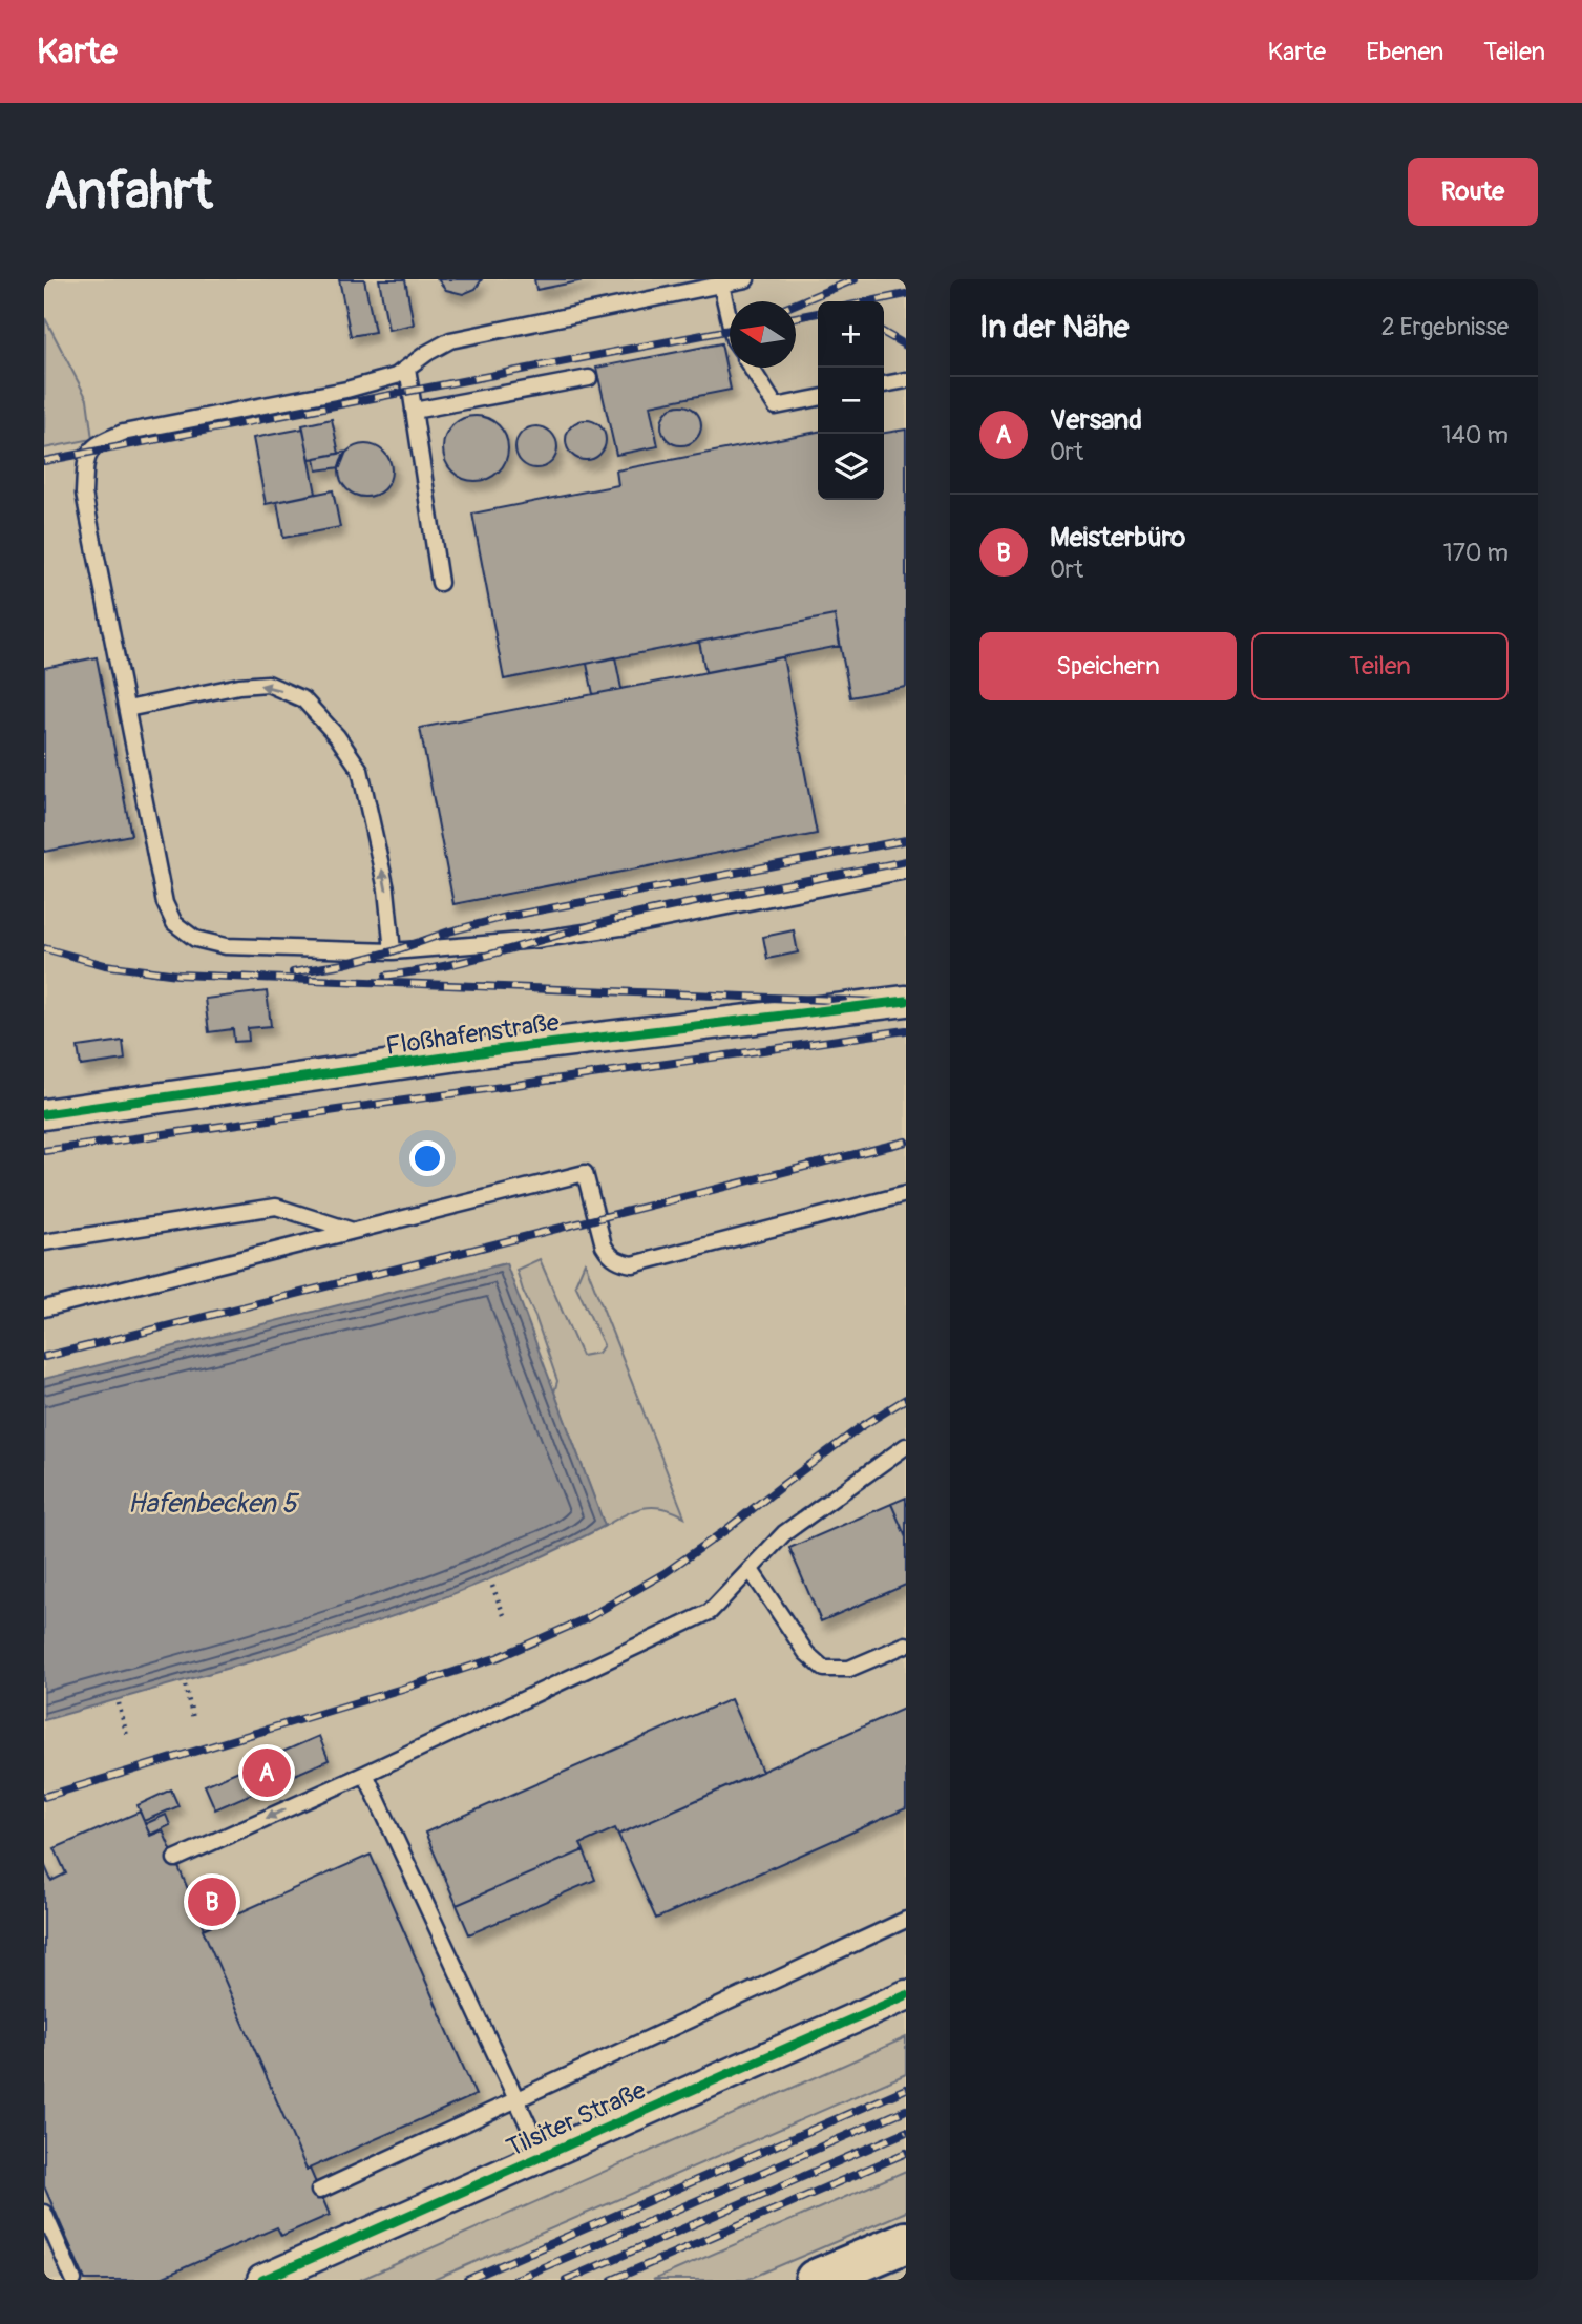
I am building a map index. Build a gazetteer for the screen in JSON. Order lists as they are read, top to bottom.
{
  "streets": {
    "street": ["Floßhafenstraße", "Tilsiter Straße"]
  },
  "water": ["Hafenbecken 5"],
  "north": "left",
  "page": {
    "header": "Karte",
    "nav": ["Karte", "Ebenen", "Teilen"],
    "buttons": [
      "Route",
      ["Speichern", "Teilen"]
    ],
    "title": "Anfahrt",
    "heading": ["In der Nähe", "2 Ergebnisse"],
    "map_buttons": ["+", "−"],
    "list": [
      {
        "mark": "A",
        "name": "Versand",
        "note": "Ort",
        "value": "140 m"
      },
      {
        "mark": "B",
        "name": "Meisterbüro",
        "note": "Ort",
        "value": "170 m"
      }
    ],
    "pins": ["A", "B"]
  }
}
